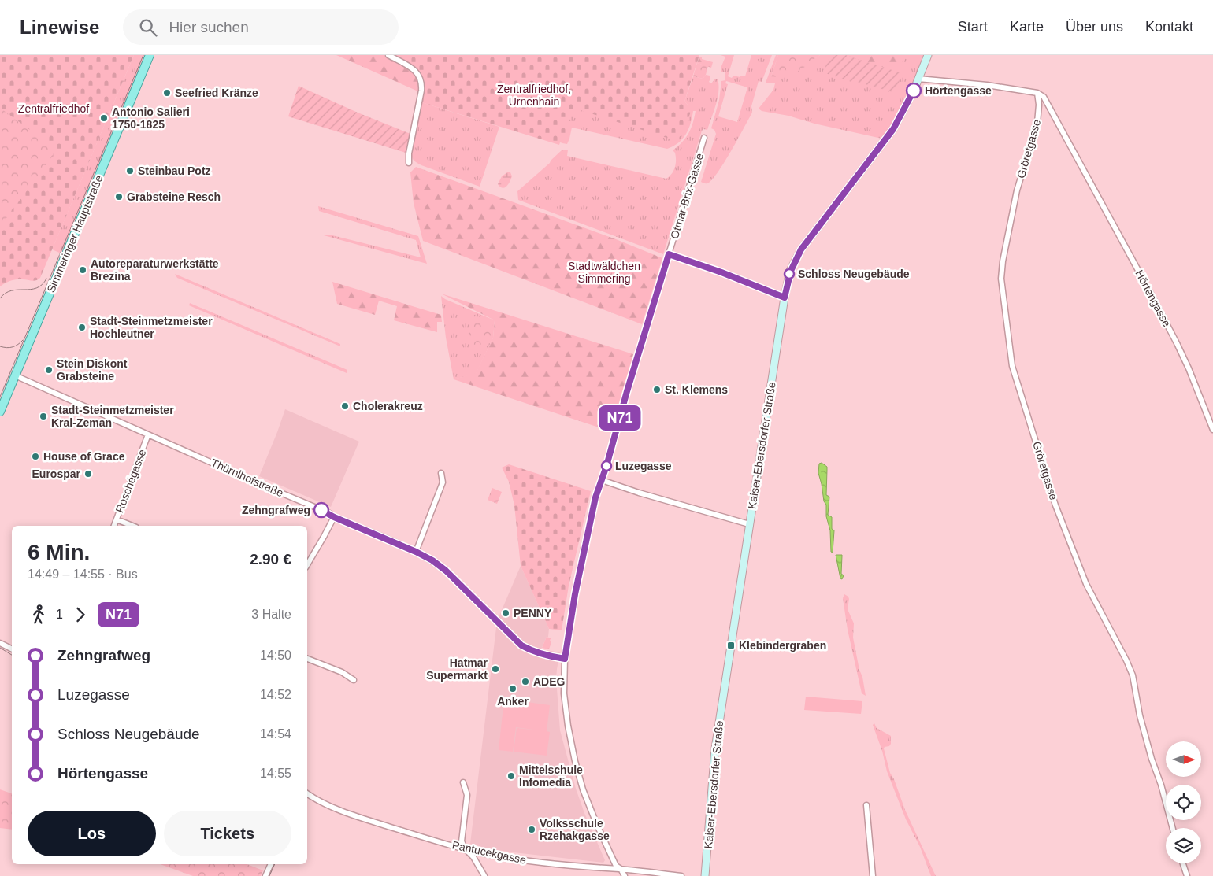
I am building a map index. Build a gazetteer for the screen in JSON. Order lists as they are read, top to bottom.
{
  "streets": {
    "main road": ["Simmeringer Hauptstraße", "Kaiser-Ebersdorfer Straße"],
    "street": [
      "Gröretgasse",
      "Otmar-Brix-Gasse",
      "Hörtengasse",
      "Thürnlhofstraße",
      "Roschégasse",
      "Pantucekgasse"
    ]
  },
  "crossings": [
    ["Gröretgasse", "Hörtengasse"],
    ["Otmar-Brix-Gasse", "Thürnlhofstraße"],
    ["Otmar-Brix-Gasse", "Pantucekgasse"],
    ["Simmeringer Hauptstraße", "Thürnlhofstraße"],
    ["Thürnlhofstraße", "Roschégasse"]
  ],
  "parks": ["Zentralfriedhof, Urnenhain", "Zentralfriedhof", "Stadtwäldchen Simmering"],
  "places": {
    "other": [
      "Hörtengasse",
      "Seefried Kränze",
      "Antonio Salieri 1750-1825",
      "Steinbau Potz",
      "Grabsteine Resch",
      "Autoreparaturwerkstätte Brezina",
      "Schloss Neugebäude",
      "Stadt-Steinmetzmeister Hochleutner",
      "Stein Diskont Grabsteine",
      "St. Klemens",
      "Cholerakreuz",
      "Stadt-Steinmetzmeister Kral-Zeman",
      "House of Grace",
      "Luzegasse",
      "Eurospar",
      "Zehngrafweg",
      "PENNY",
      "Hatmar Supermarkt",
      "ADEG",
      "Anker",
      "Mittelschule Infomedia",
      "Volksschule Rzehakgasse"
    ],
    "transit": ["Klebindergraben"]
  },
  "lines": ["bus line N71"],
  "north": "right",
  "page": {
    "header": "Linewise",
    "search": "Hier suchen",
    "nav": [
      "Start",
      "Karte",
      "Über uns",
      "Kontakt"
    ],
    "on_map": "N71",
    "heading": ["6 Min.", "14:49 – 14:55 · Bus", "2.90 €"],
    "legs": ["1", "N71", "3 Halte"],
    "list": [
      {
        "name": "Zehngrafweg",
        "value": "14:50"
      },
      {
        "name": "Luzegasse",
        "value": "14:52"
      },
      {
        "name": "Schloss Neugebäude",
        "value": "14:54"
      },
      {
        "name": "Hörtengasse",
        "value": "14:55"
      }
    ],
    "buttons": ["Los", "Tickets"]
  }
}
